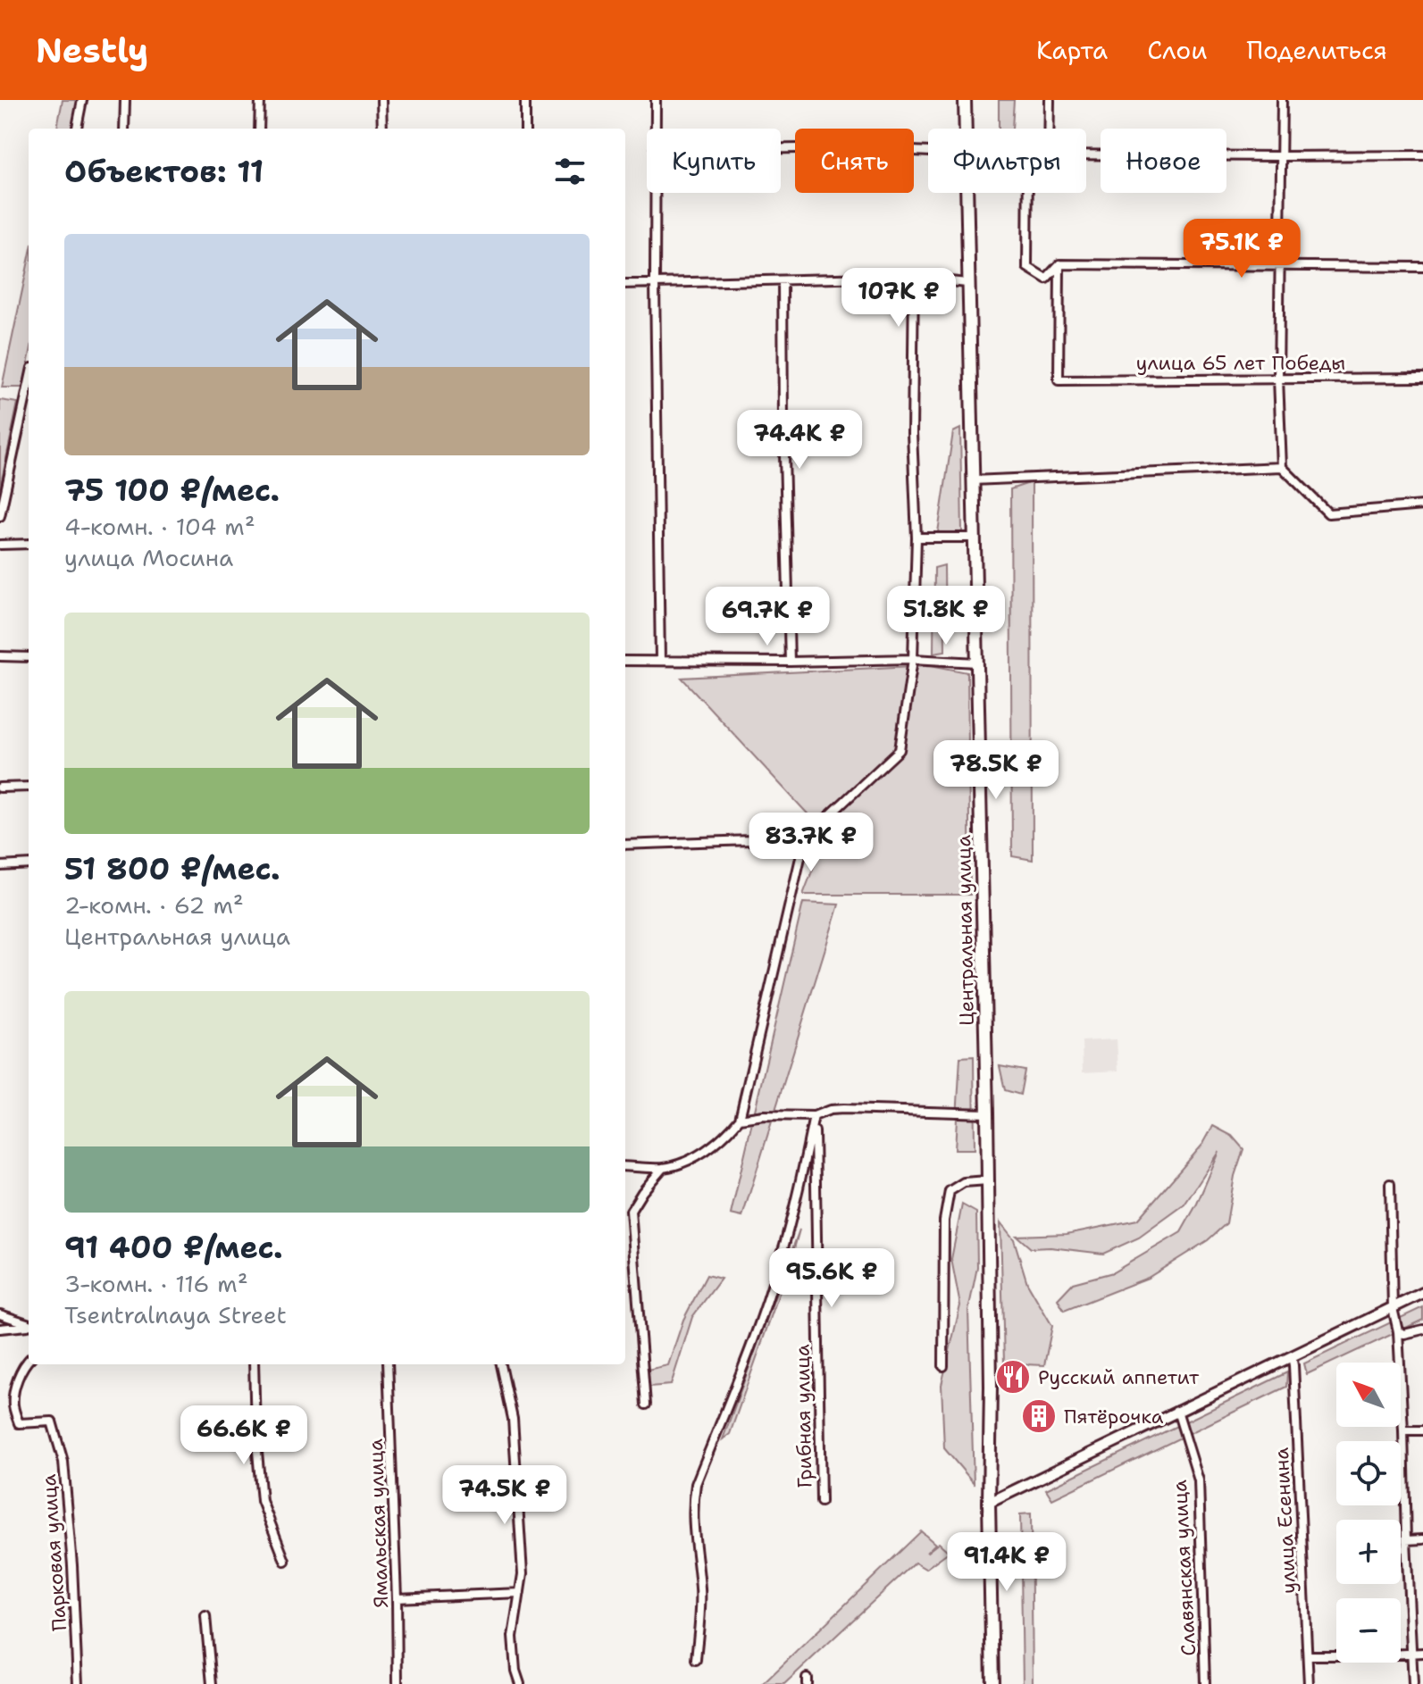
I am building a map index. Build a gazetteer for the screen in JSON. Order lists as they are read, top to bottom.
{
  "streets": {
    "main road": ["Центральная улица"],
    "street": [
      "улица 65 лет Победы",
      "Грибная улица",
      "улица Есенина",
      "Ямальская улица",
      "Парковая улица",
      "Славянская улица"
    ]
  },
  "places": {
    "restaurant": ["Русский аппетит"],
    "building": ["Пятёрочка"]
  },
  "north": "top left",
  "page": {
    "header": "Nestly",
    "nav": ["Карта", "Слои", "Поделиться"],
    "chip": [
      "Купить",
      "Снять",
      "Фильтры",
      "Новое"
    ],
    "heading": "Объектов: 11",
    "list": [
      {
        "name": "75 100 ₽/мес.",
        "note": "4-комн. · 104 m² · улица Мосина"
      },
      {
        "name": "51 800 ₽/мес.",
        "note": "2-комн. · 62 m² · Центральная улица"
      },
      {
        "name": "91 400 ₽/мес.",
        "note": "3-комн. · 116 m² · Tsentralnaya Street"
      }
    ],
    "price": [
      "75.1K ₽",
      "107K ₽",
      "74.4K ₽",
      "51.8K ₽",
      "69.7K ₽",
      "78.5K ₽",
      "83.7K ₽",
      "95.6K ₽",
      "66.6K ₽",
      "74.5K ₽",
      "91.4K ₽"
    ],
    "map_buttons": ["+", "−"]
  }
}
